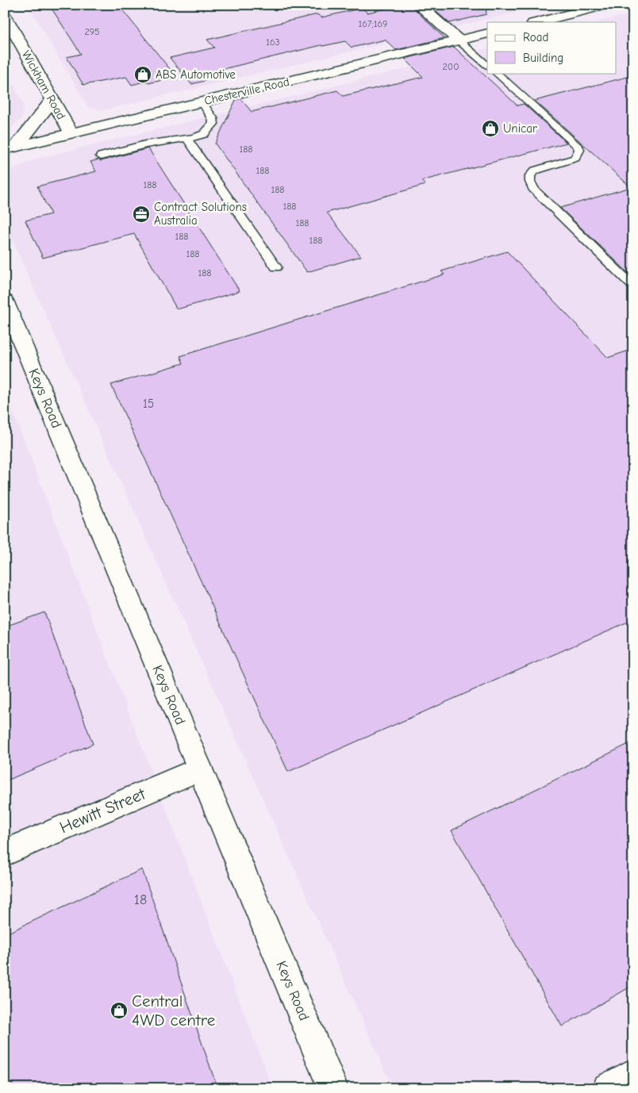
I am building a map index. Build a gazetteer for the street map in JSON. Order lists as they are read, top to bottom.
{
  "streets": {
    "main road": [
      "Wickham Road",
      "Chesterville Road",
      "Keys Road",
      "Hewitt Street"
    ]
  },
  "crossings": [
    ["Wickham Road", "Chesterville Road"],
    ["Keys Road", "Hewitt Street"]
  ],
  "places": {
    "shop": ["ABS Automotive", "Unicar", "Central 4WD centre"],
    "office": ["Contract Solutions Australia"]
  },
  "house_numbers": [
    "167;169",
    "295",
    "163",
    "200",
    "188",
    "188",
    "188",
    "188",
    "188",
    "188",
    "188",
    "188",
    "188",
    "188",
    "15",
    "18"
  ],
  "legend": ["Road", "Building"]
}
